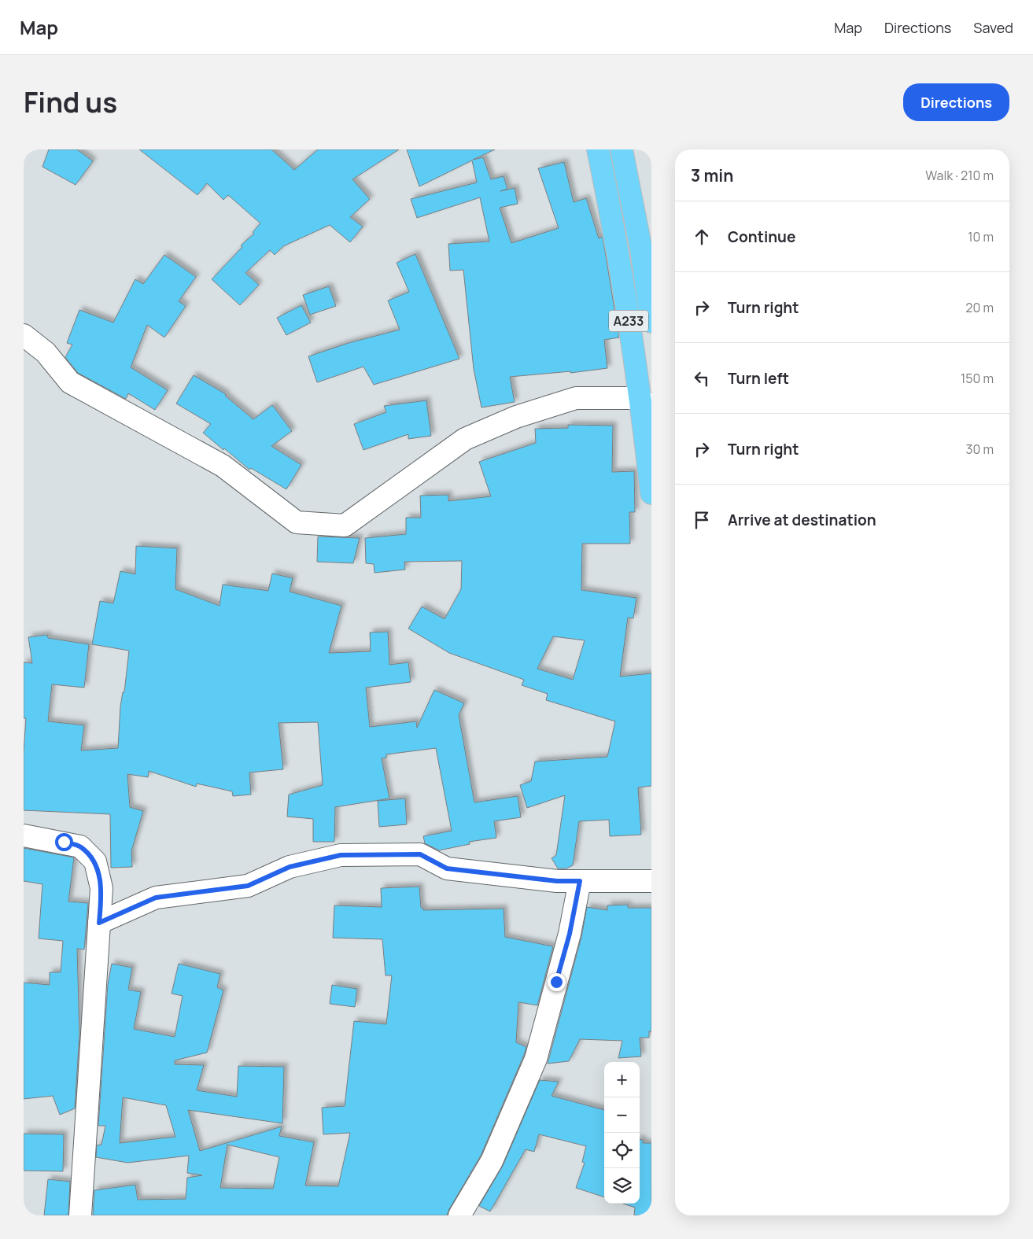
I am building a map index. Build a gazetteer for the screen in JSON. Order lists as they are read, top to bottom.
{
  "streets": {
    "highway": ["A233"]
  },
  "page": {
    "header": "Map",
    "nav": ["Map", "Directions", "Saved"],
    "title": "Find us",
    "buttons": "Directions",
    "heading": ["3 min", "Walk · 210 m"],
    "list": [
      ["Continue", "10 m"],
      ["Turn right", "20 m"],
      ["Turn left", "150 m"],
      ["Turn right", "30 m"],
      "Arrive at destination"
    ],
    "map_buttons": ["+", "−"]
  }
}
